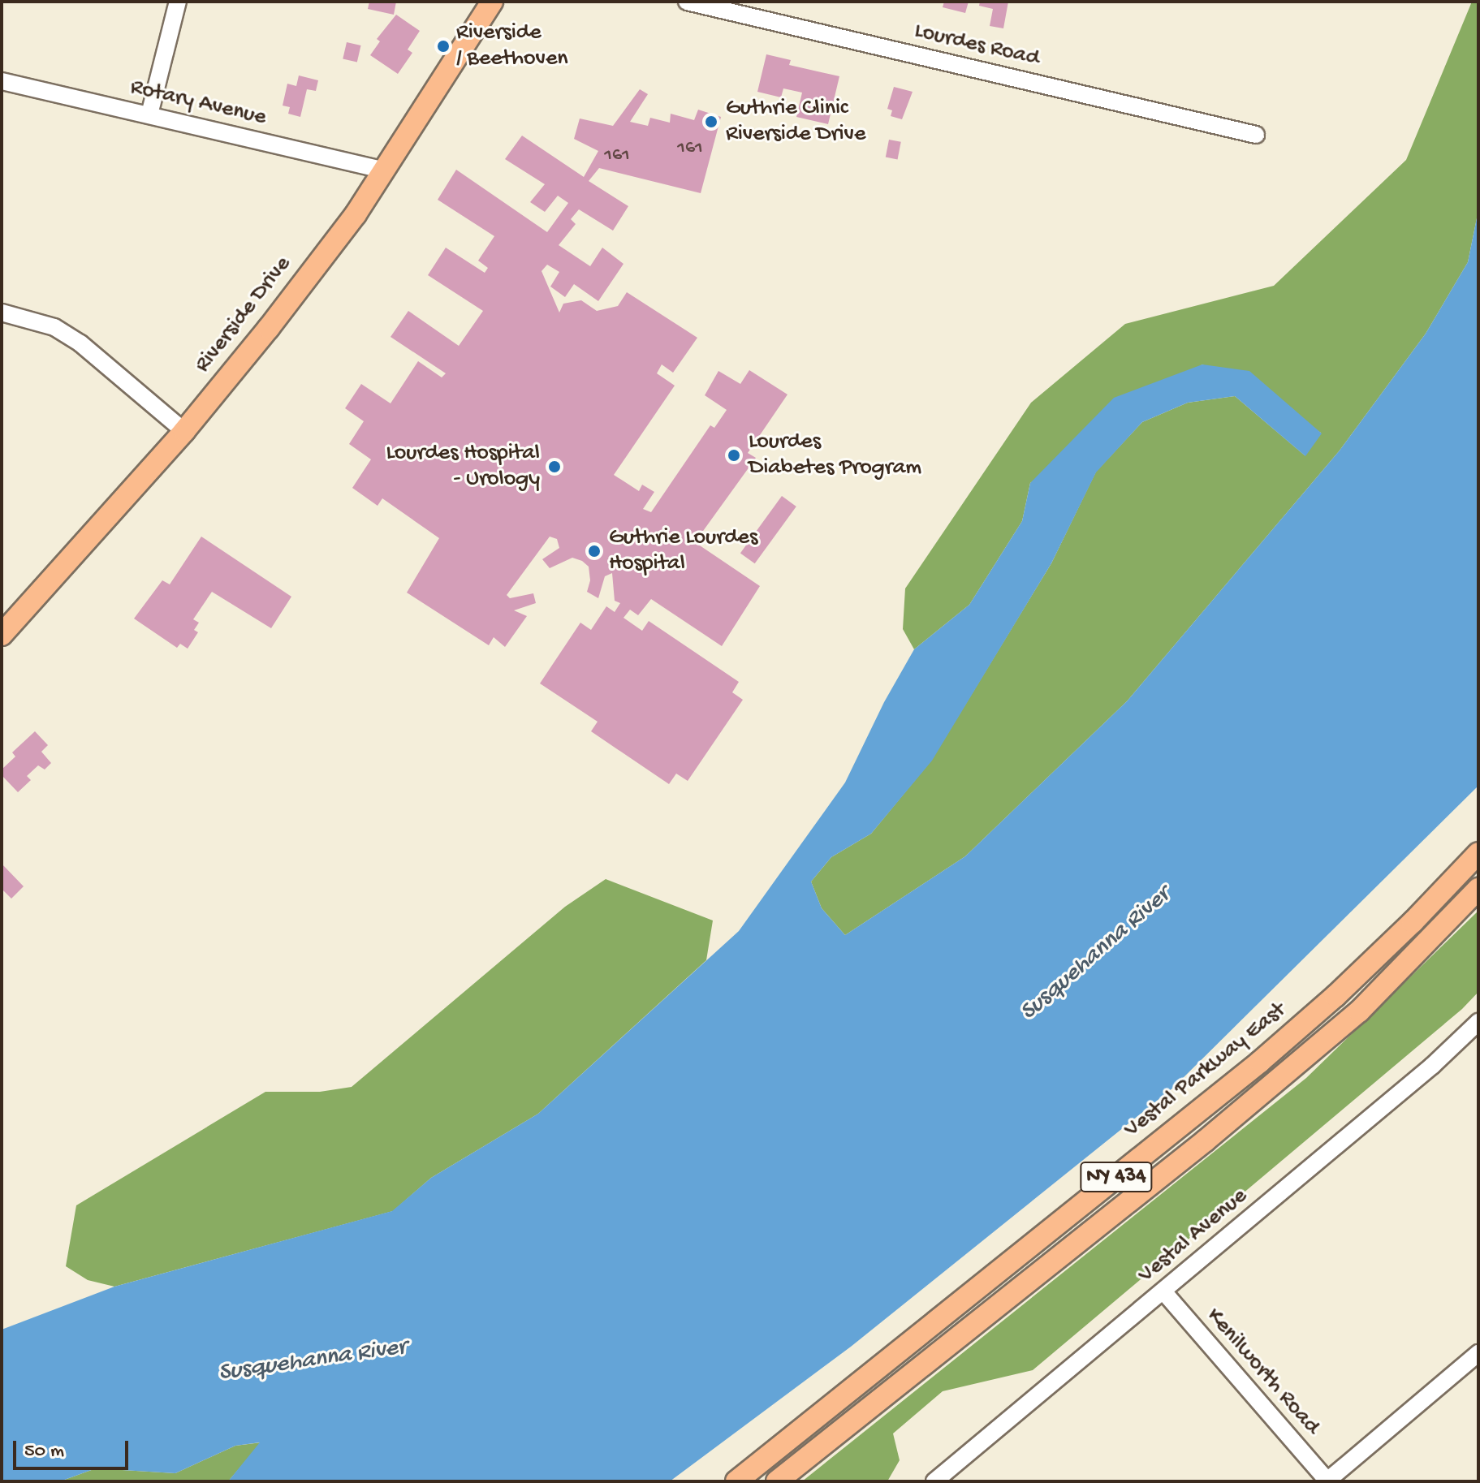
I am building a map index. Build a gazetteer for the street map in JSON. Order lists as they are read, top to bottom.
{
  "streets": {
    "main road": ["Riverside Drive", "Vestal Parkway East", "NY 434"],
    "street": [
      "Lourdes Road",
      "Rotary Avenue",
      "Vestal Avenue",
      "Kenilworth Road"
    ]
  },
  "crossings": [
    ["Rotary Avenue", "Riverside Drive"],
    ["Vestal Avenue", "Kenilworth Road"]
  ],
  "water": ["Susquehanna River"],
  "places": [
    "Riverside / Beethoven",
    "Guthrie Clinic Riverside Drive",
    "Lourdes Diabetes Program",
    "Lourdes Hospital - Urology",
    "Guthrie Lourdes Hospital"
  ],
  "house_numbers": ["161", "161"],
  "scale_bar": "50 m"
}
